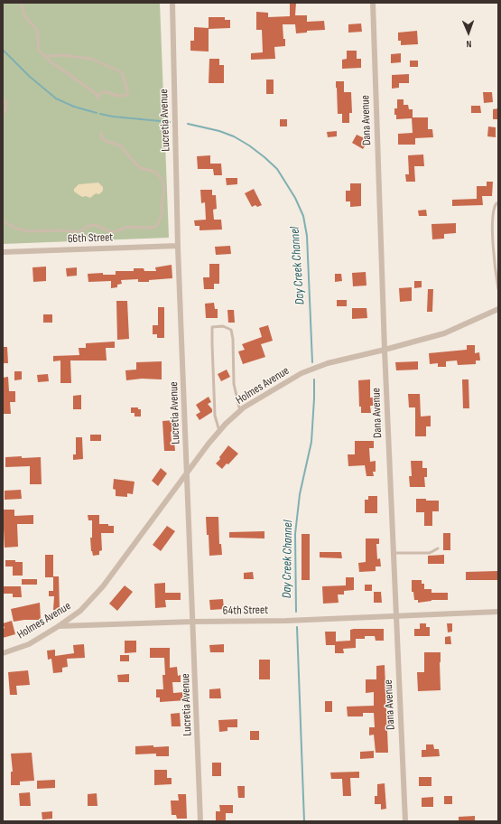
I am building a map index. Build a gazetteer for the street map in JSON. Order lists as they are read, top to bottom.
{
  "streets": {
    "street": [
      "Lucretia Avenue",
      "Dana Avenue",
      "66th Street",
      "Holmes Avenue",
      "64th Street"
    ]
  },
  "crossings": [
    ["Lucretia Avenue", "66th Street"],
    ["Lucretia Avenue", "Holmes Avenue"],
    ["Lucretia Avenue", "64th Street"],
    ["Dana Avenue", "Holmes Avenue"],
    ["Dana Avenue", "64th Street"],
    ["Holmes Avenue", "64th Street"]
  ],
  "water": ["Day Creek Channel"],
  "north": "bottom"
}
